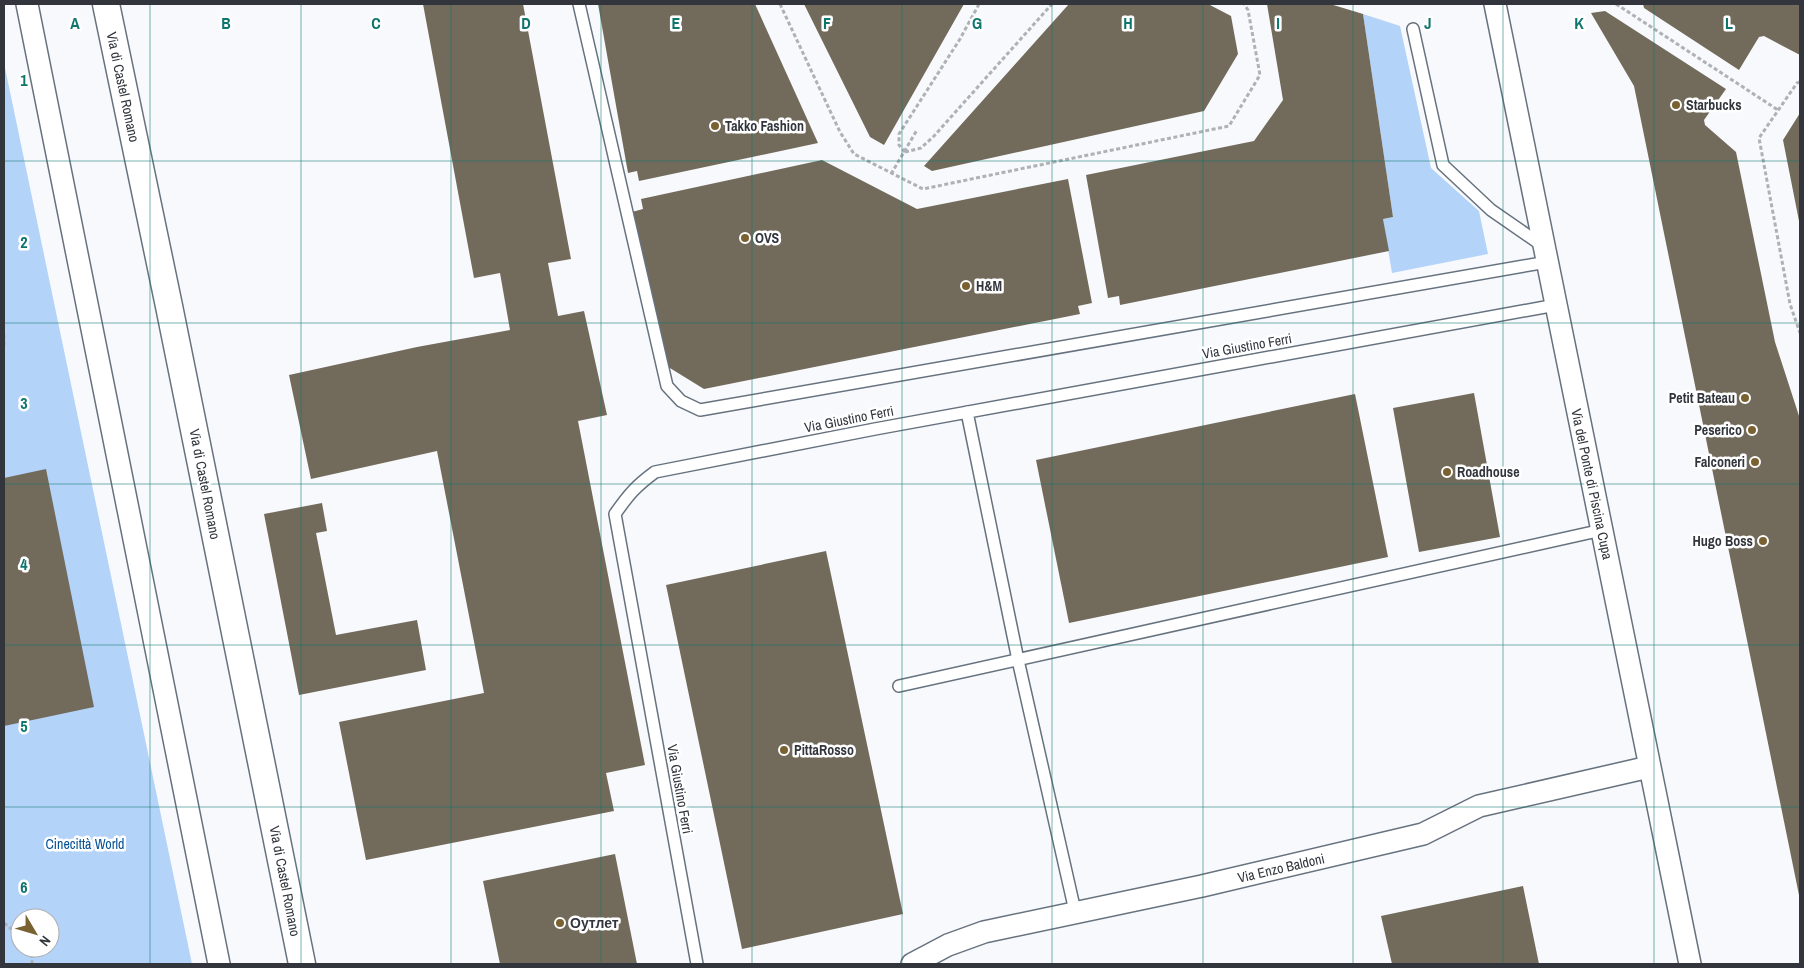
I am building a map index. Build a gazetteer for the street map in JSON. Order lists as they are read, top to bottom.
{
  "streets": {
    "street": ["Via di Castel Romano", "Via del Ponte di Piscina Cupa", "Via Enzo Baldoni"],
    "lane": ["Via Giustino Ferri"]
  },
  "crossings": [
    ["Via Giustino Ferri", "Via del Ponte di Piscina Cupa"],
    ["Via del Ponte di Piscina Cupa", "Via Enzo Baldoni"]
  ],
  "parks": ["Cinecittà World"],
  "places": [
    "Starbucks",
    "Takko Fashion",
    "OVS",
    "H&M",
    "Petit Bateau",
    "Peserico",
    "Falconeri",
    "Roadhouse",
    "Hugo Boss",
    "PittaRosso",
    "Оутлет"
  ],
  "north": "bottom right",
  "grid": {
    "columns": [
      "A",
      "B",
      "C",
      "D",
      "E",
      "F",
      "G",
      "H",
      "I",
      "J",
      "K",
      "L"
    ],
    "rows": [
      "1",
      "2",
      "3",
      "4",
      "5",
      "6"
    ]
  }
}
